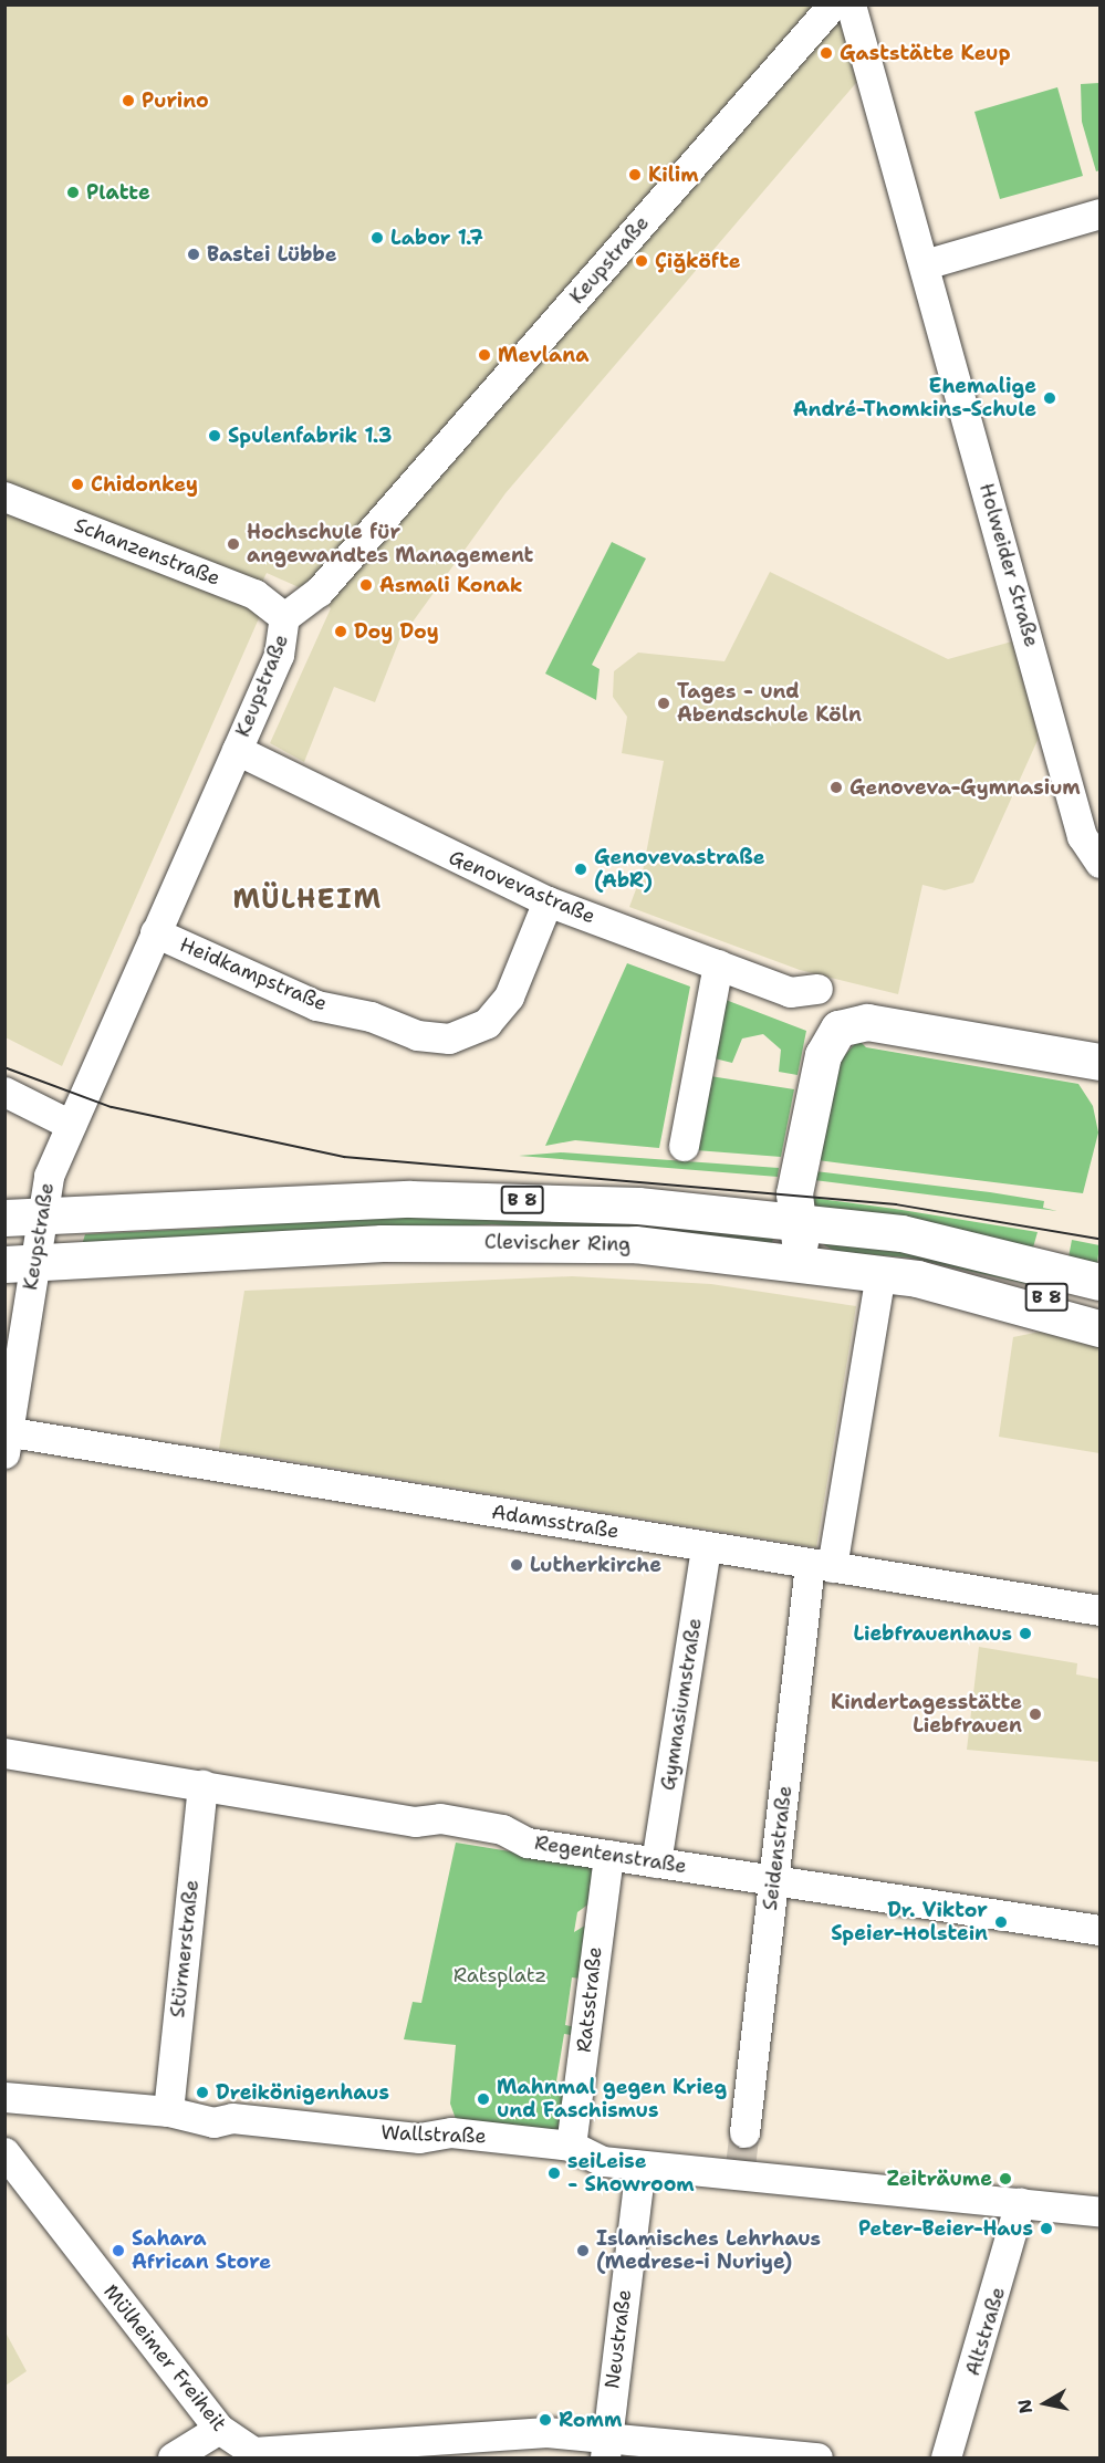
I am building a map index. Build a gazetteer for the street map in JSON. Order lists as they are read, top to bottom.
{
  "streets": {
    "main road": ["B 8", "Clevischer Ring"],
    "street": [
      "Keupstraße",
      "Schanzenstraße",
      "Holweider Straße",
      "Genovevastraße",
      "Heidkampstraße",
      "Adamsstraße",
      "Gymnasiumstraße",
      "Seidenstraße",
      "Regentenstraße",
      "Stürmerstraße",
      "Ratsstraße",
      "Wallstraße",
      "Altstraße",
      "Neustraße",
      "Mülheimer Freiheit"
    ]
  },
  "crossings": [
    ["Keupstraße", "Schanzenstraße"],
    ["Keupstraße", "Genovevastraße"],
    ["Keupstraße", "Heidkampstraße"],
    ["Keupstraße", "Clevischer Ring"],
    ["Keupstraße", "Adamsstraße"],
    ["Genovevastraße", "Heidkampstraße"],
    ["B 8", "Clevischer Ring"],
    ["Clevischer Ring", "Seidenstraße"],
    ["Adamsstraße", "Gymnasiumstraße"],
    ["Adamsstraße", "Seidenstraße"],
    ["Gymnasiumstraße", "Regentenstraße"],
    ["Seidenstraße", "Regentenstraße"],
    ["Seidenstraße", "Wallstraße"],
    ["Regentenstraße", "Stürmerstraße"],
    ["Regentenstraße", "Ratsstraße"],
    ["Stürmerstraße", "Wallstraße"],
    ["Ratsstraße", "Wallstraße"],
    ["Wallstraße", "Altstraße"],
    ["Wallstraße", "Neustraße"],
    ["Neustraße", "Mülheimer Freiheit"]
  ],
  "districts": ["MÜLHEIM"],
  "parks": ["Ratsplatz"],
  "places": [
    "Gaststätte Keup",
    "Purino",
    "Kilim",
    "Platte",
    "Labor 1.7",
    "Bastei Lübbe",
    "Çiğköfte",
    "Mevlana",
    "Ehemalige André-Thomkins-Schule",
    "Spulenfabrik 1.3",
    "Chidonkey",
    "Hochschule für angewandtes Management",
    "Asmali Konak",
    "Doy Doy",
    "Tages - und Abendschule Köln",
    "Genoveva-Gymnasium",
    "Genovevastraße (AbR)",
    "Lutherkirche",
    "Liebfrauenhaus",
    "Kindertagesstätte Liebfrauen",
    "Dr. Viktor Speier-Holstein",
    "Dreikönigenhaus",
    "Mahnmal gegen Krieg und Faschismus",
    "seiLeise - Showroom",
    "Zeiträume",
    "Peter-Beier-Haus",
    "Sahara African Store",
    "Islamisches Lehrhaus (Medrese-i Nuriye)",
    "Romm"
  ],
  "north": "left"
}
